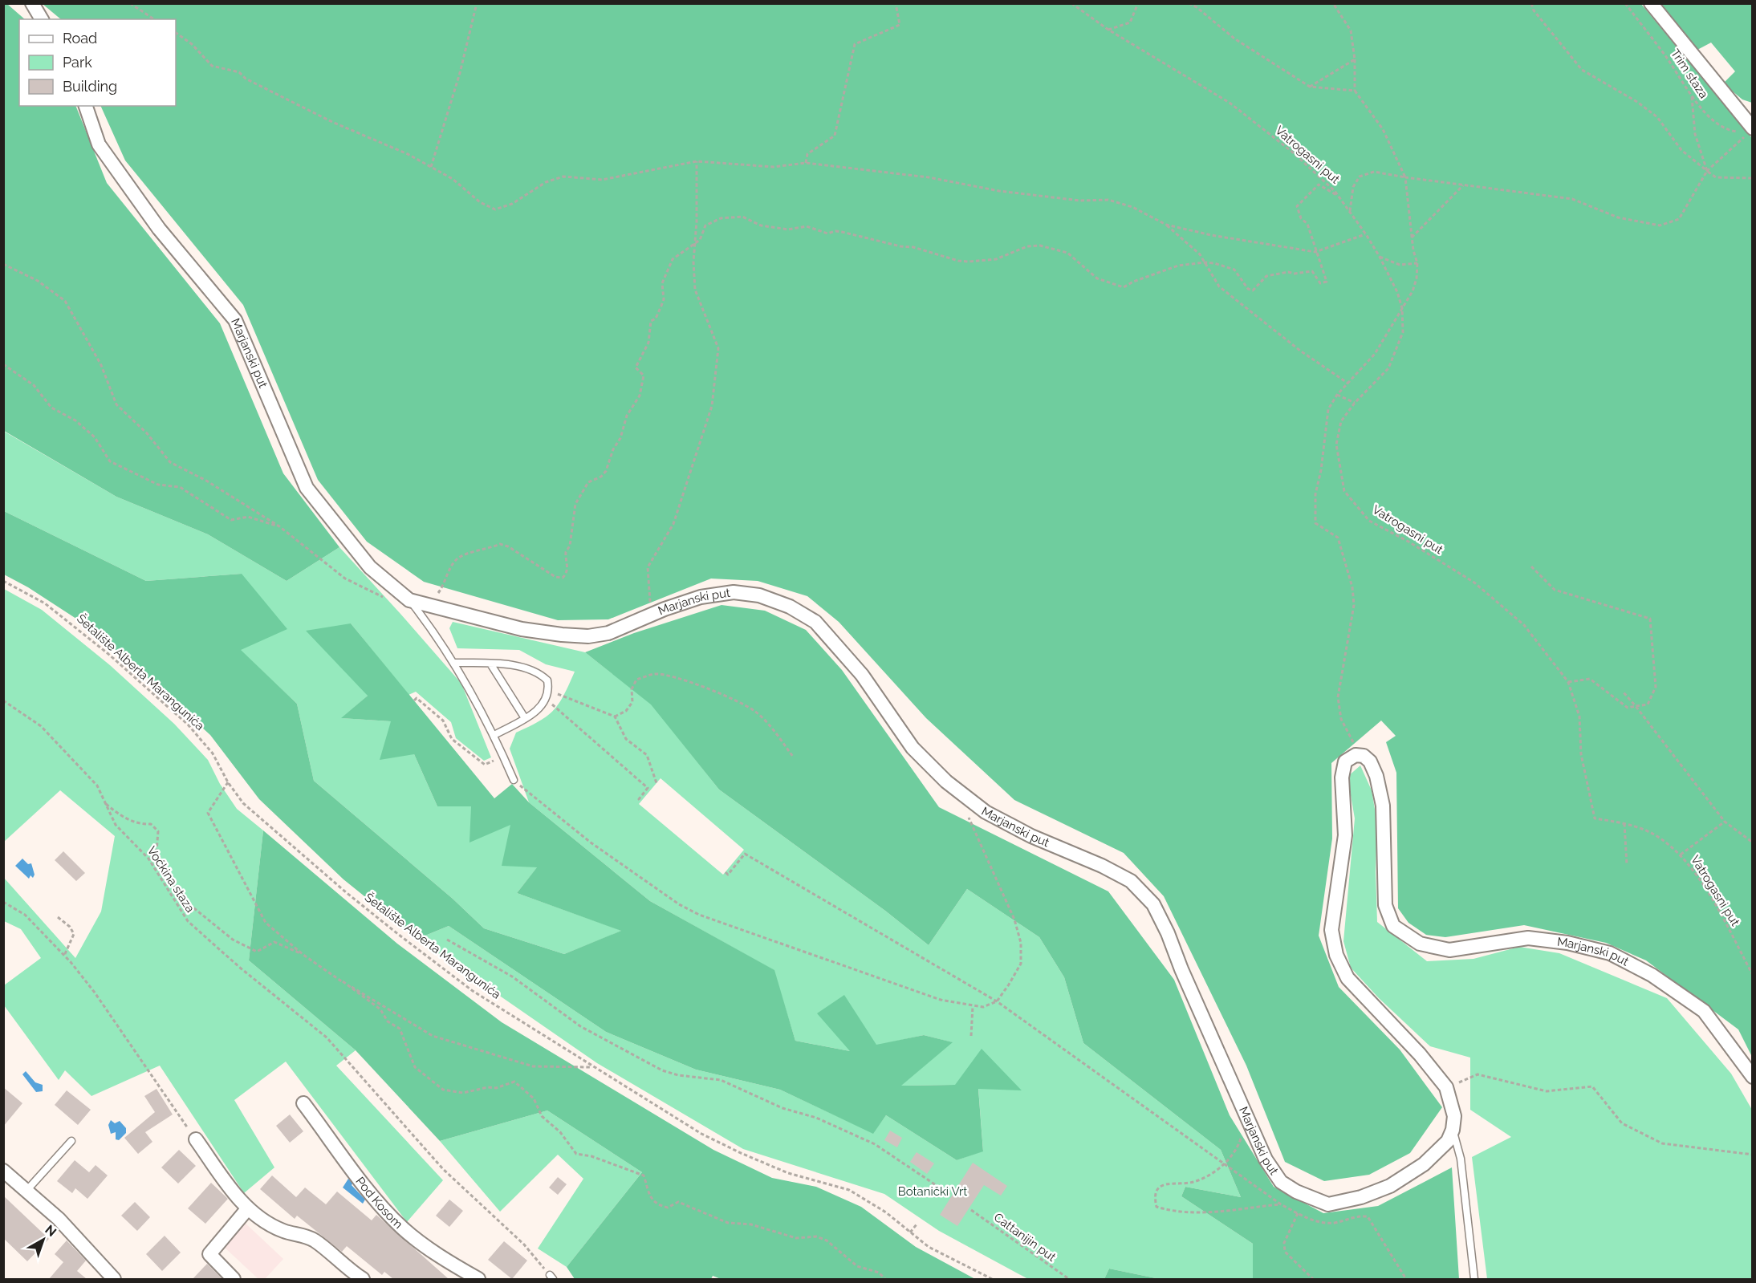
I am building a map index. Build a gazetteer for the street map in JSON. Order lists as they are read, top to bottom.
{
  "streets": {
    "street": ["Marjanski put", "Pod Kosom"],
    "path": [
      "Trim staza",
      "Vatrogasni put",
      "Šetalište Alberta Marangunića",
      "Voćkina staza",
      "Cattanijin put"
    ]
  },
  "parks": ["Botanički Vrt"],
  "legend": ["Road", "Park", "Building"],
  "north": "top right"
}
